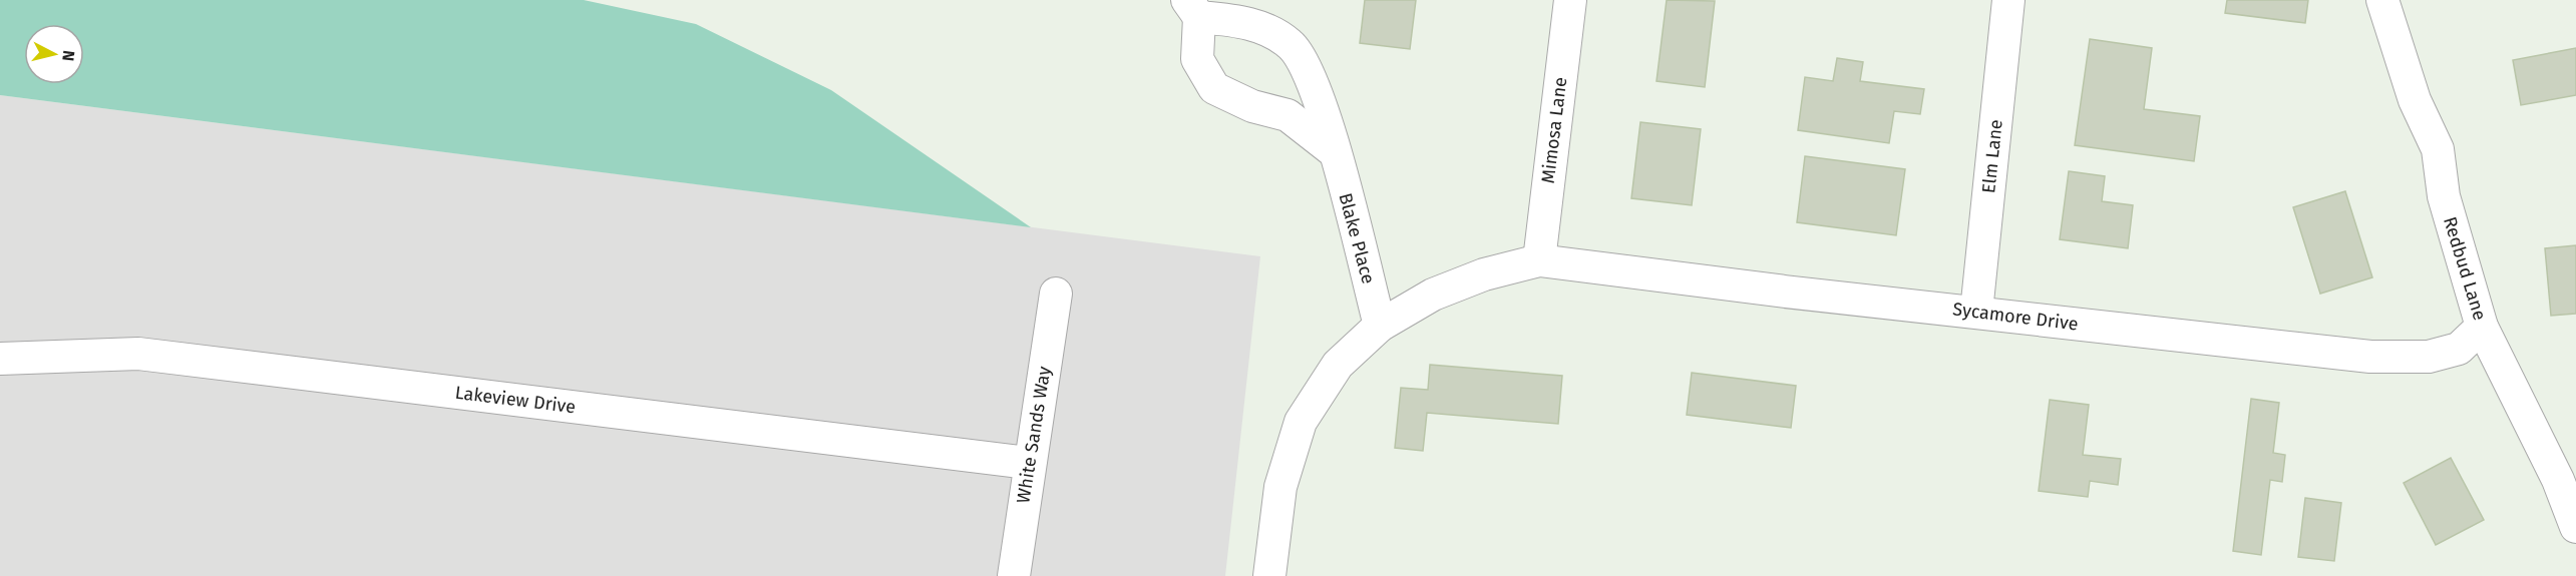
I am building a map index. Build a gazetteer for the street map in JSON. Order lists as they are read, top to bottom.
{
  "streets": {
    "street": [
      "Mimosa Lane",
      "Elm Lane",
      "Blake Place",
      "Redbud Lane",
      "Sycamore Drive",
      "Lakeview Drive",
      "White Sands Way"
    ]
  },
  "crossings": [
    ["Mimosa Lane", "Sycamore Drive"],
    ["Elm Lane", "Sycamore Drive"],
    ["Redbud Lane", "Sycamore Drive"],
    ["Lakeview Drive", "White Sands Way"]
  ],
  "north": "right"
}
